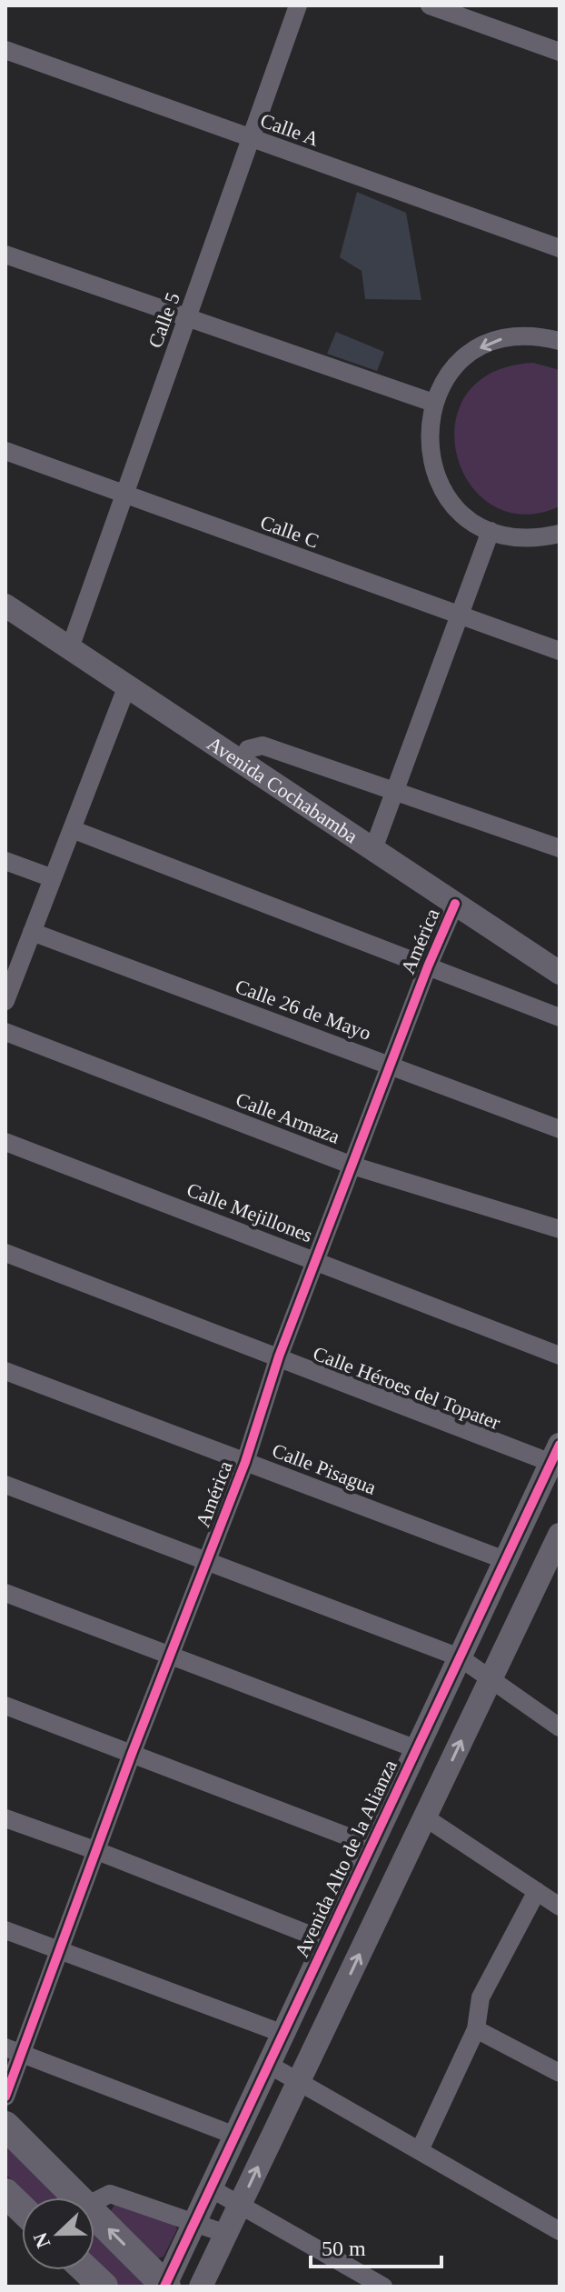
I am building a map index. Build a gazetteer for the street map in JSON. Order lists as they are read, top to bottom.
{
  "streets": {
    "street": [
      "Calle A",
      "Calle 5",
      "Calle C",
      "Avenida Cochabamba",
      "América",
      "Calle 26 de Mayo",
      "Calle Armaza",
      "Calle Mejillones",
      "Calle Héroes del Topater",
      "Calle Pisagua",
      "Avenida Alto de la Alianza"
    ]
  },
  "crossings": [
    ["Calle A", "Calle 5"],
    ["Calle 5", "Calle C"],
    ["Calle 5", "Avenida Cochabamba"],
    ["Avenida Cochabamba", "América"],
    ["América", "Calle 26 de Mayo"],
    ["América", "Calle Armaza"],
    ["América", "Calle Mejillones"],
    ["América", "Calle Héroes del Topater"],
    ["América", "Calle Pisagua"],
    ["Calle Héroes del Topater", "Avenida Alto de la Alianza"],
    ["Calle Pisagua", "Avenida Alto de la Alianza"]
  ],
  "scale_bar": "50 m",
  "north": "left"
}
